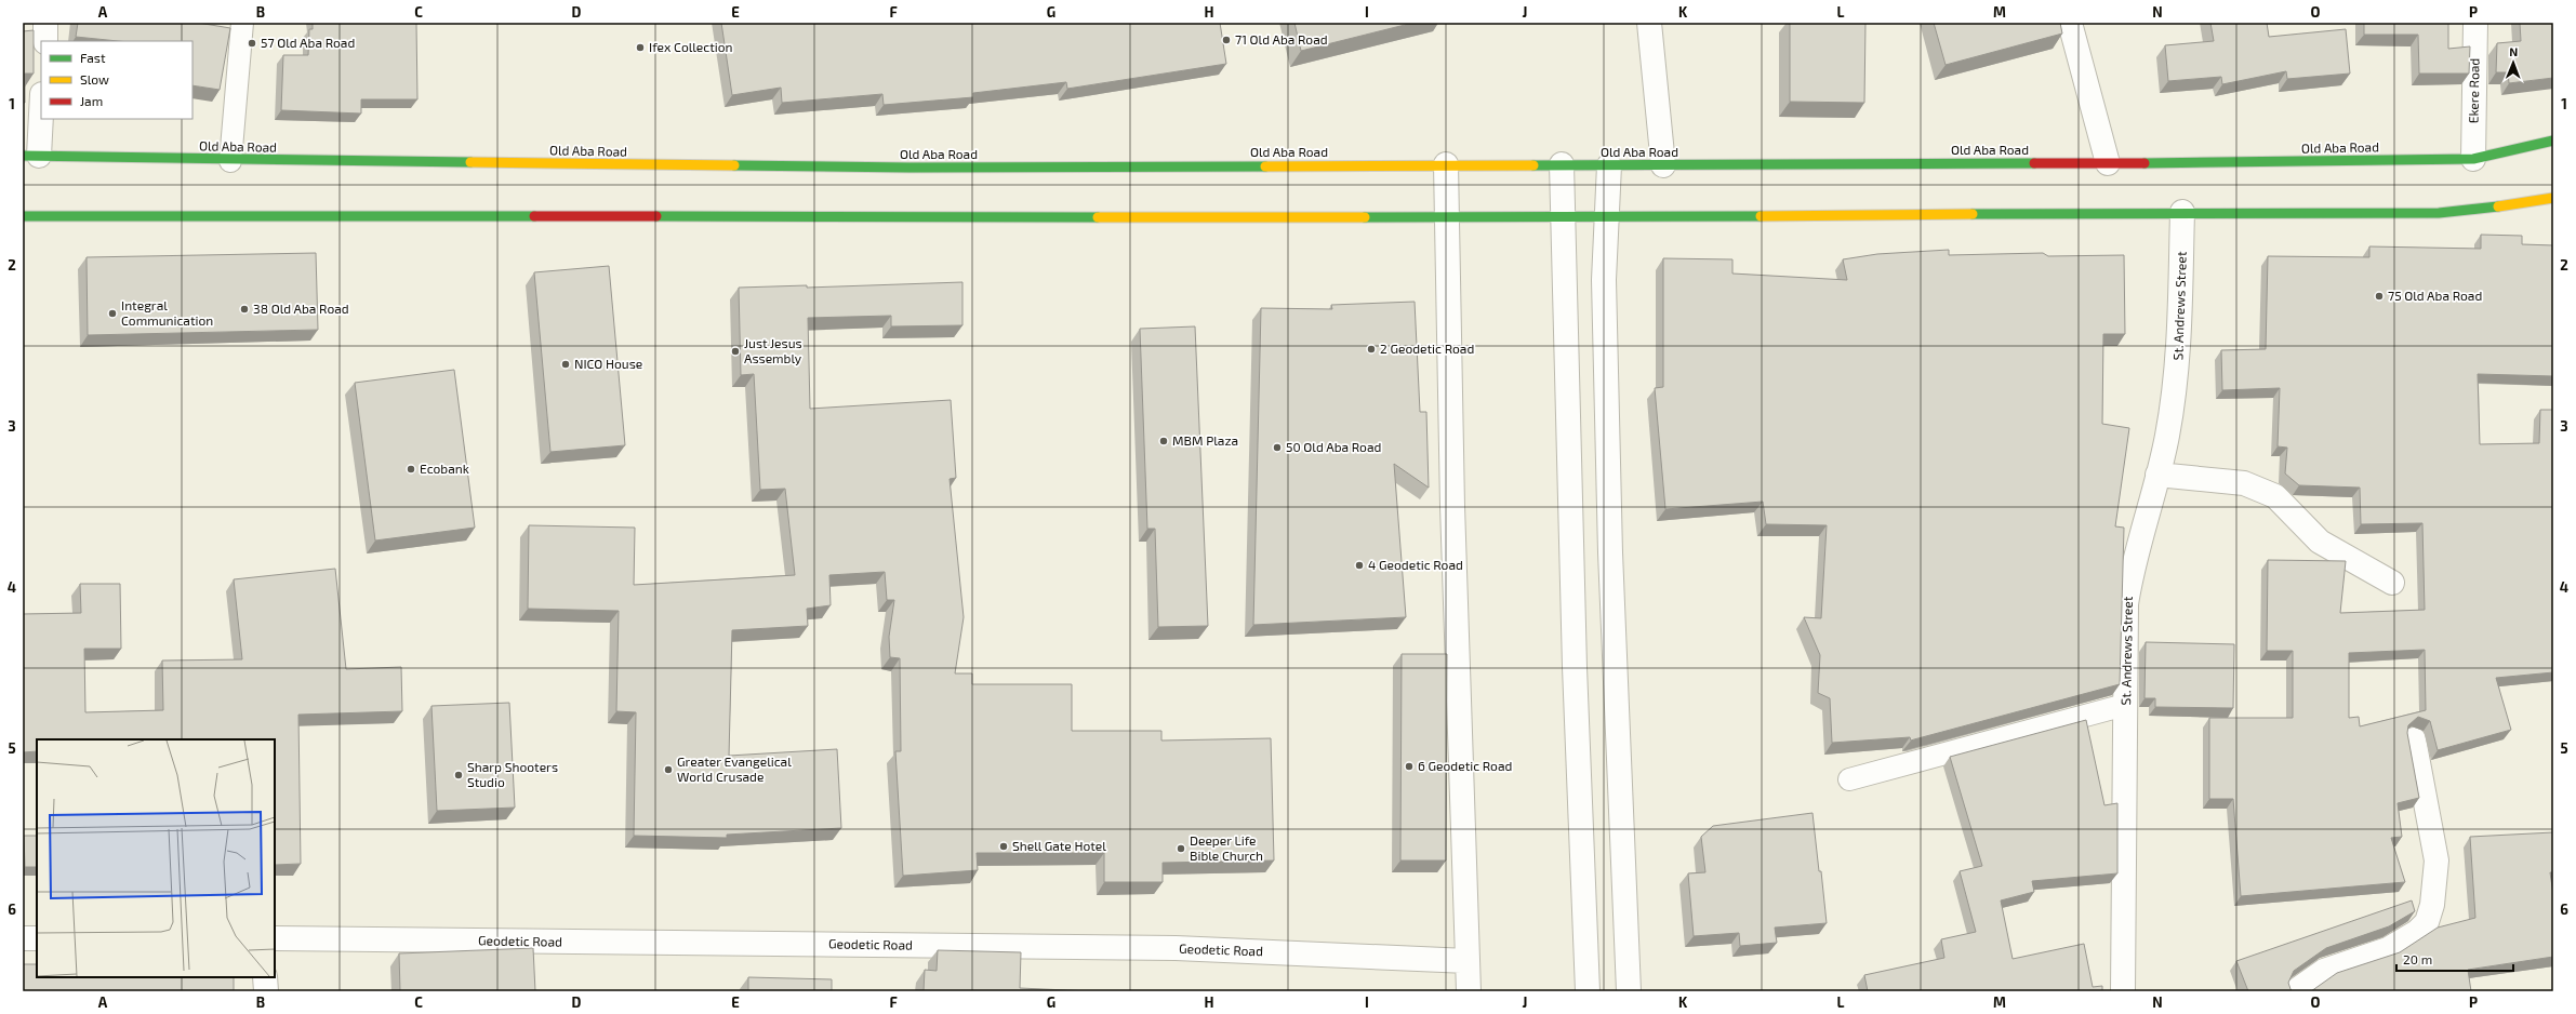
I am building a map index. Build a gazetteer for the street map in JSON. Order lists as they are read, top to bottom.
{
  "streets": {
    "main road": ["Old Aba Road"],
    "street": ["Ekere Road", "St. Andrews Street", "Geodetic Road"]
  },
  "crossings": [
    ["Ekere Road", "Old Aba Road"]
  ],
  "places": [
    "71 Old Aba Road",
    "57 Old Aba Road",
    "Ifex Collection",
    "75 Old Aba Road",
    "38 Old Aba Road",
    "Integral Communication",
    "2 Geodetic Road",
    "Just Jesus Assembly",
    "NICO House",
    "MBM Plaza",
    "50 Old Aba Road",
    "Ecobank",
    "4 Geodetic Road",
    "6 Geodetic Road",
    "Greater Evangelical World Crusade",
    "Sharp Shooters Studio",
    "Shell Gate Hotel",
    "Deeper Life Bible Church"
  ],
  "legend": ["Fast", "Slow", "Jam"],
  "scale_bar": "20 m",
  "north": "top",
  "grid": {
    "columns": [
      "A",
      "B",
      "C",
      "D",
      "E",
      "F",
      "G",
      "H",
      "I",
      "J",
      "K",
      "L",
      "M",
      "N",
      "O",
      "P"
    ],
    "rows": [
      "1",
      "2",
      "3",
      "4",
      "5",
      "6"
    ]
  }
}
